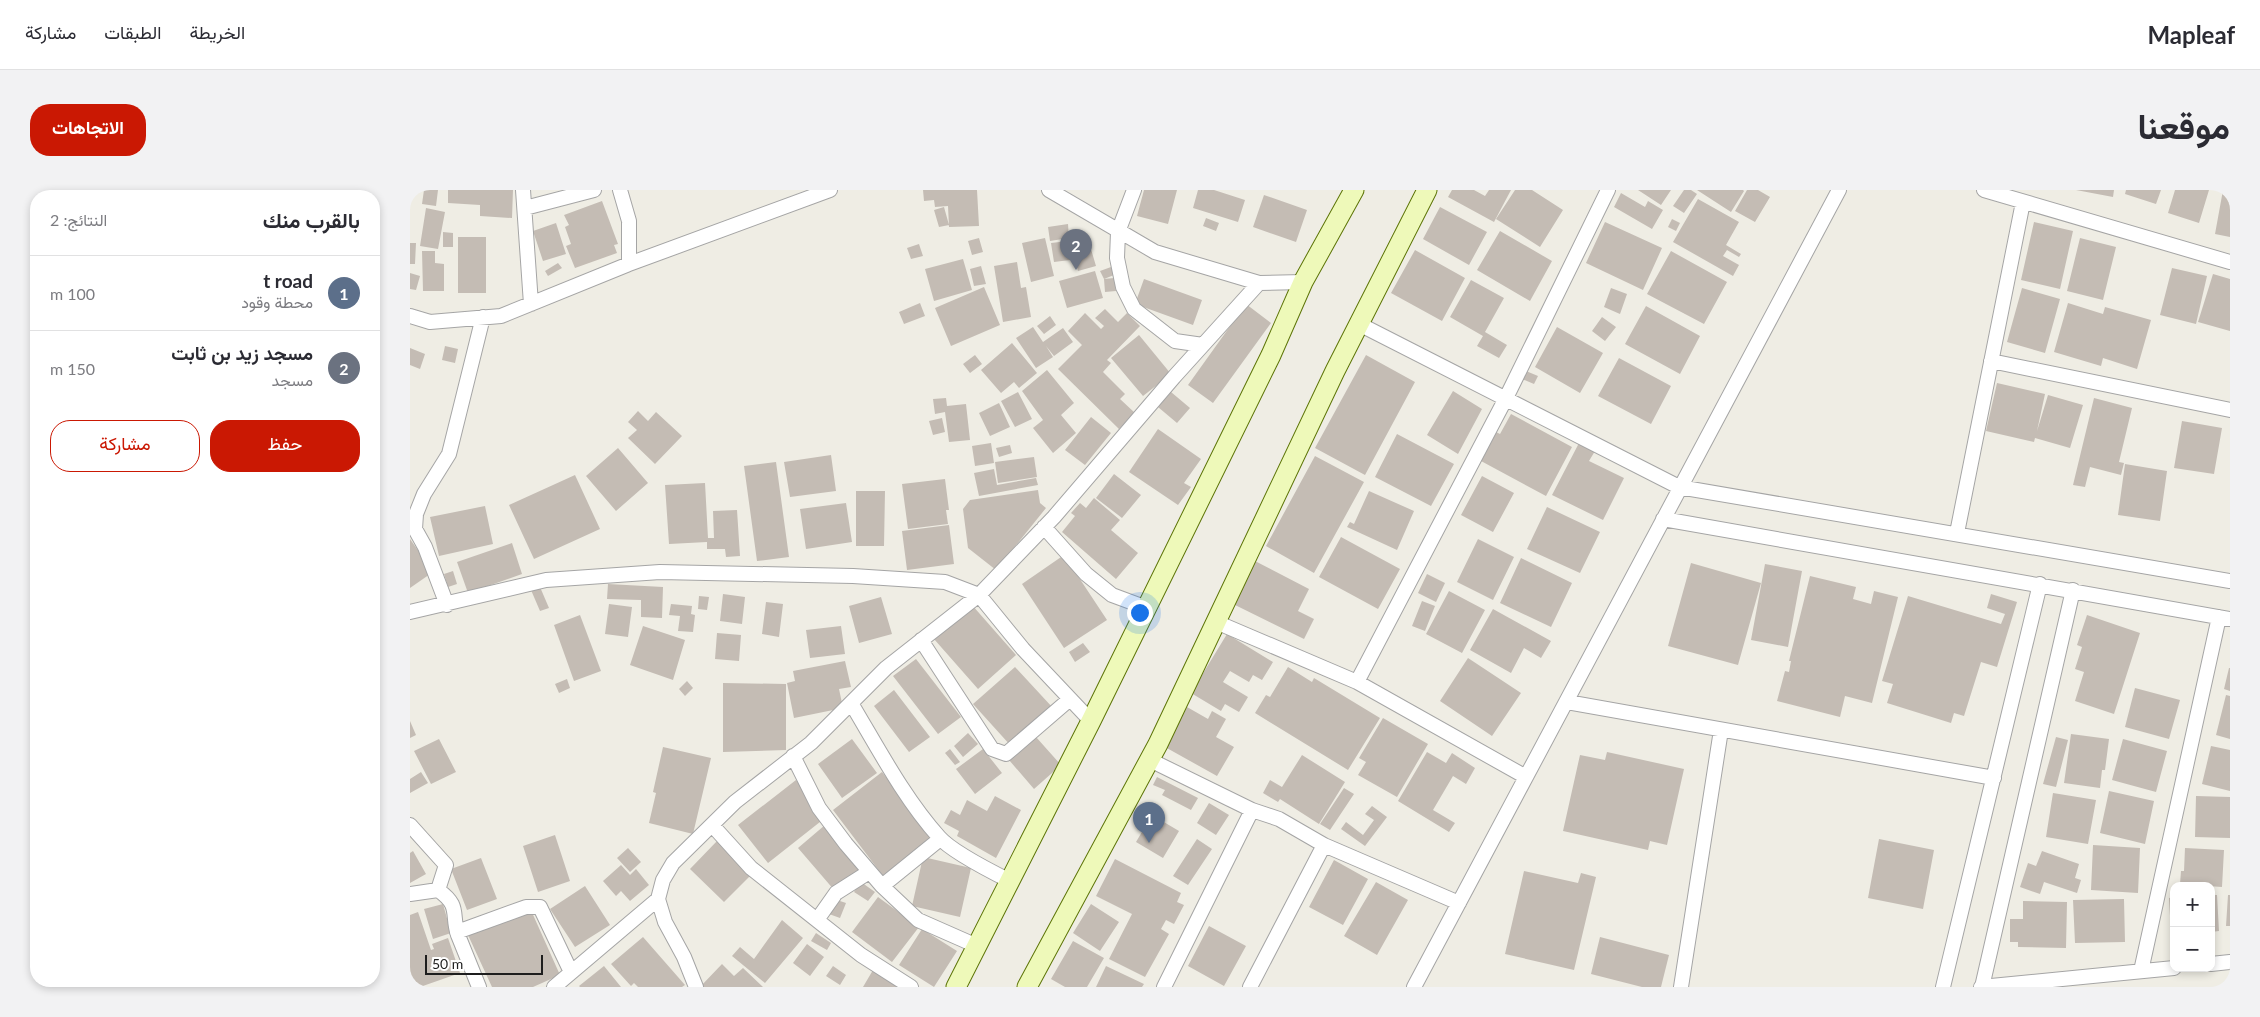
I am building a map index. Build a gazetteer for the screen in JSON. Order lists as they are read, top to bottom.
{
  "scale_bar": "50 m",
  "page": {
    "header": "Mapleaf",
    "nav": ["الخريطة", "الطبقات", "مشاركة"],
    "title": "موقعنا",
    "buttons": [
      "الاتجاهات",
      ["حفظ", "مشاركة"]
    ],
    "heading": ["بالقرب منك", "النتائج: 2"],
    "pins": ["2", "1"],
    "list": [
      {
        "mark": "1",
        "name": "t road",
        "note": "محطة وقود",
        "value": "100 m"
      },
      {
        "mark": "2",
        "name": "مسجد زيد بن ثابت",
        "note": "مسجد",
        "value": "150 m"
      }
    ],
    "map_buttons": ["+", "−"],
    "scale": "50 m"
  }
}
